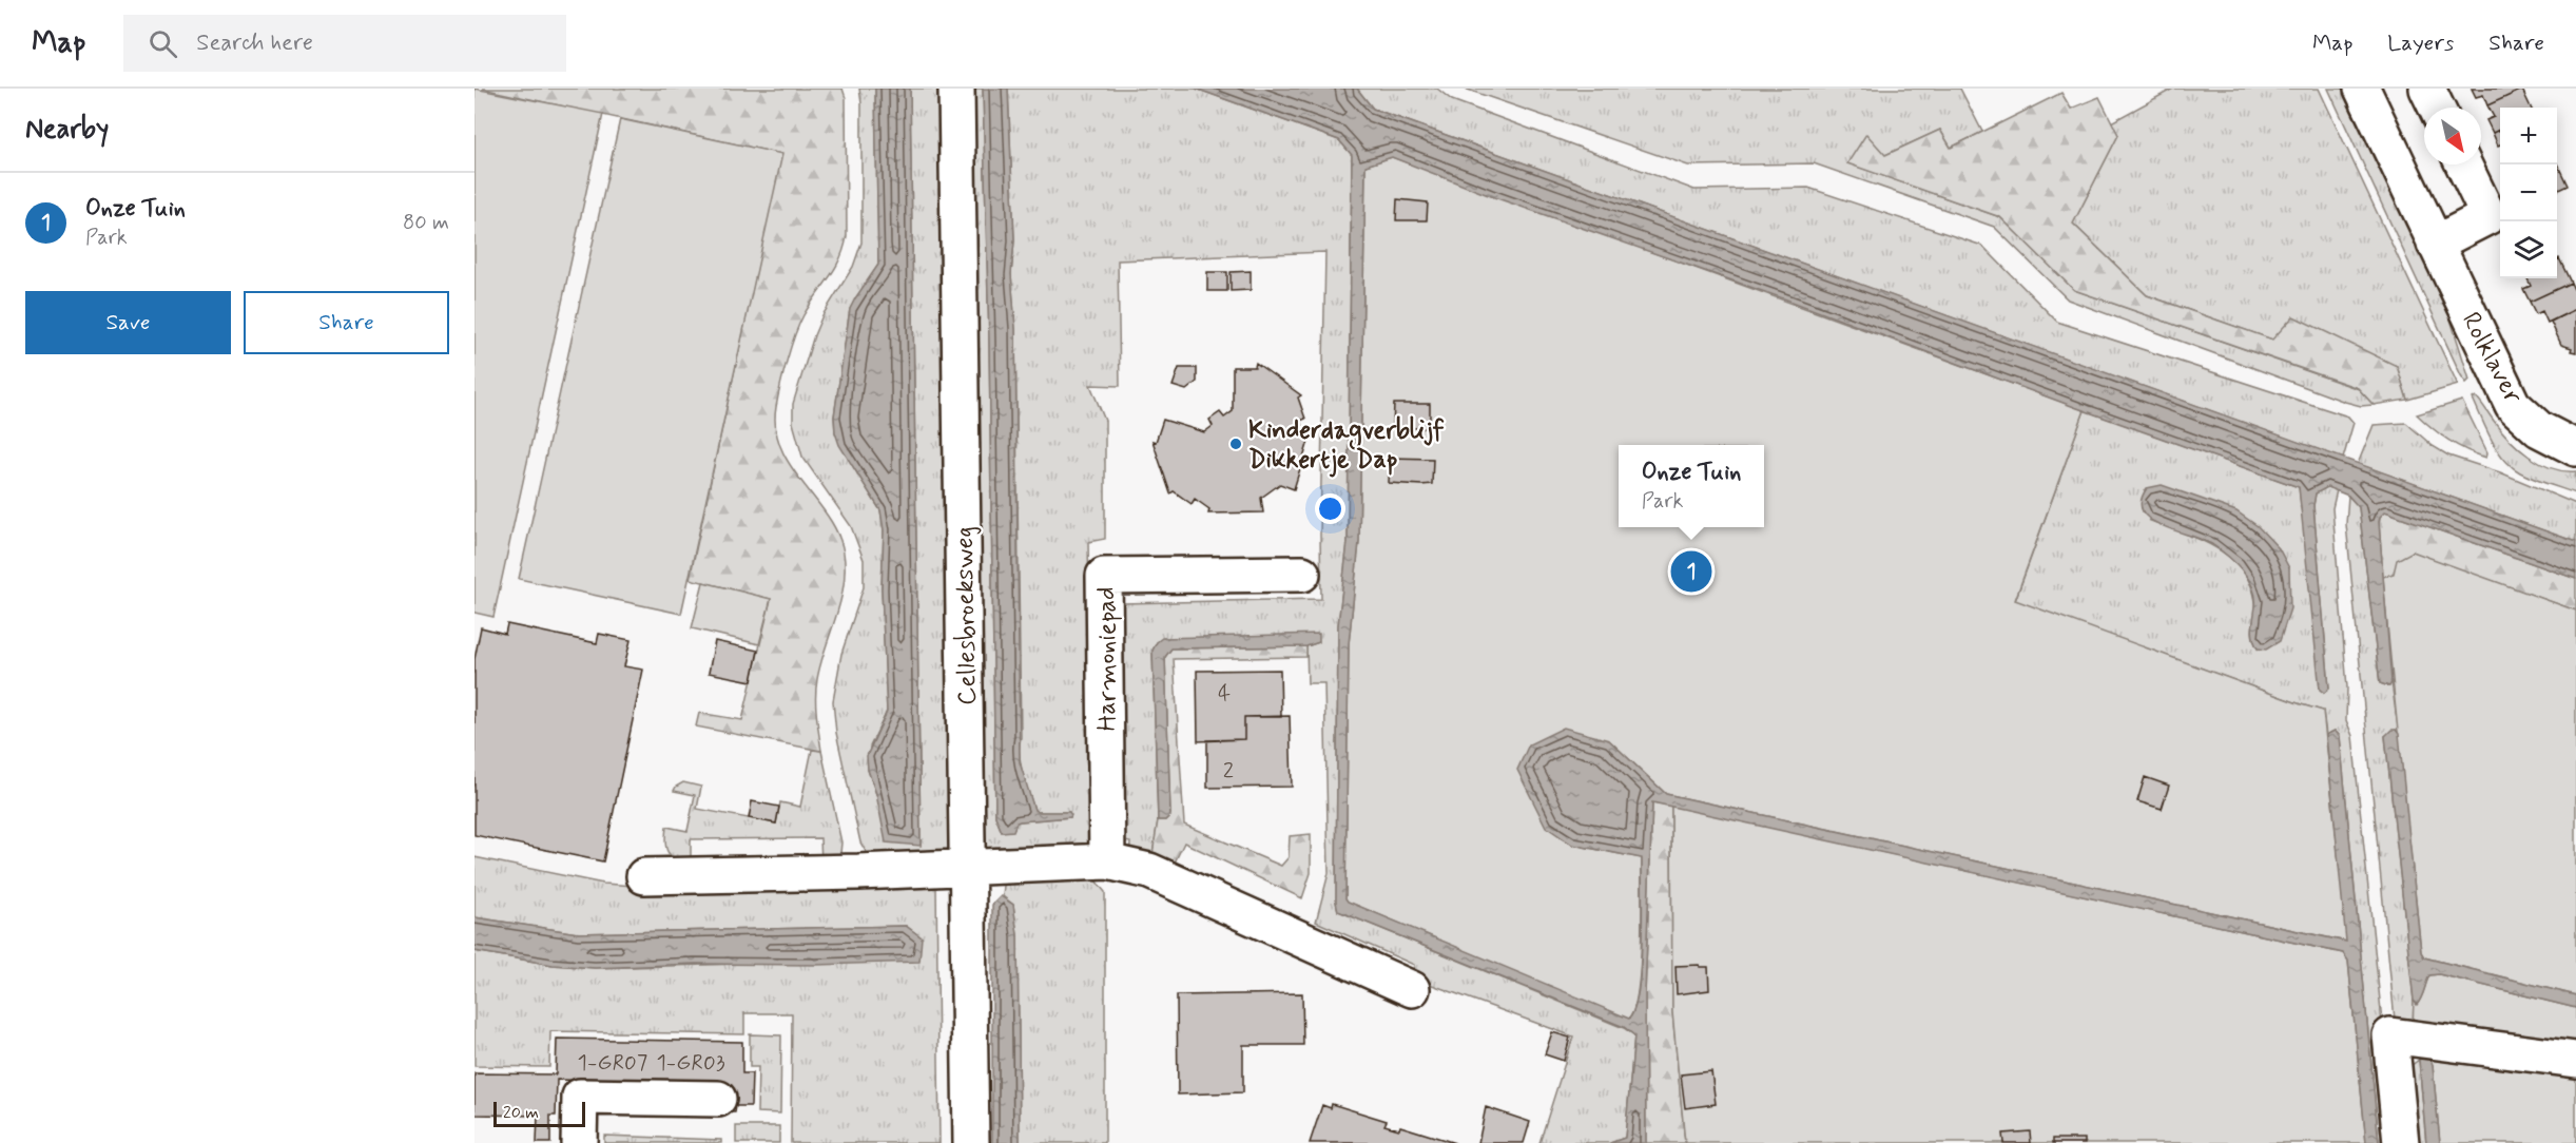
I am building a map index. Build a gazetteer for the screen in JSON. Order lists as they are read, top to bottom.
{
  "streets": {
    "street": ["Rolklaver", "Cellesbroeksweg", "Harmoniepad"]
  },
  "places": ["Kinderdagverblijf Dikkertje Dap"],
  "house_numbers": [
    "4",
    "2",
    "1-GR07",
    "1-GR03"
  ],
  "scale_bar": "20 m",
  "north": "bottom right",
  "page": {
    "header": "Map",
    "search": "Search here",
    "nav": ["Map", "Layers", "Share"],
    "heading": "Nearby",
    "map_buttons": ["+", "−"],
    "list": [
      {
        "mark": "1",
        "name": "Onze Tuin",
        "note": "Park",
        "value": "80 m"
      }
    ],
    "buttons": ["Save", "Share"],
    "popup": ["Onze Tuin", "Park"],
    "pins": "1",
    "scale": "20 m"
  }
}
